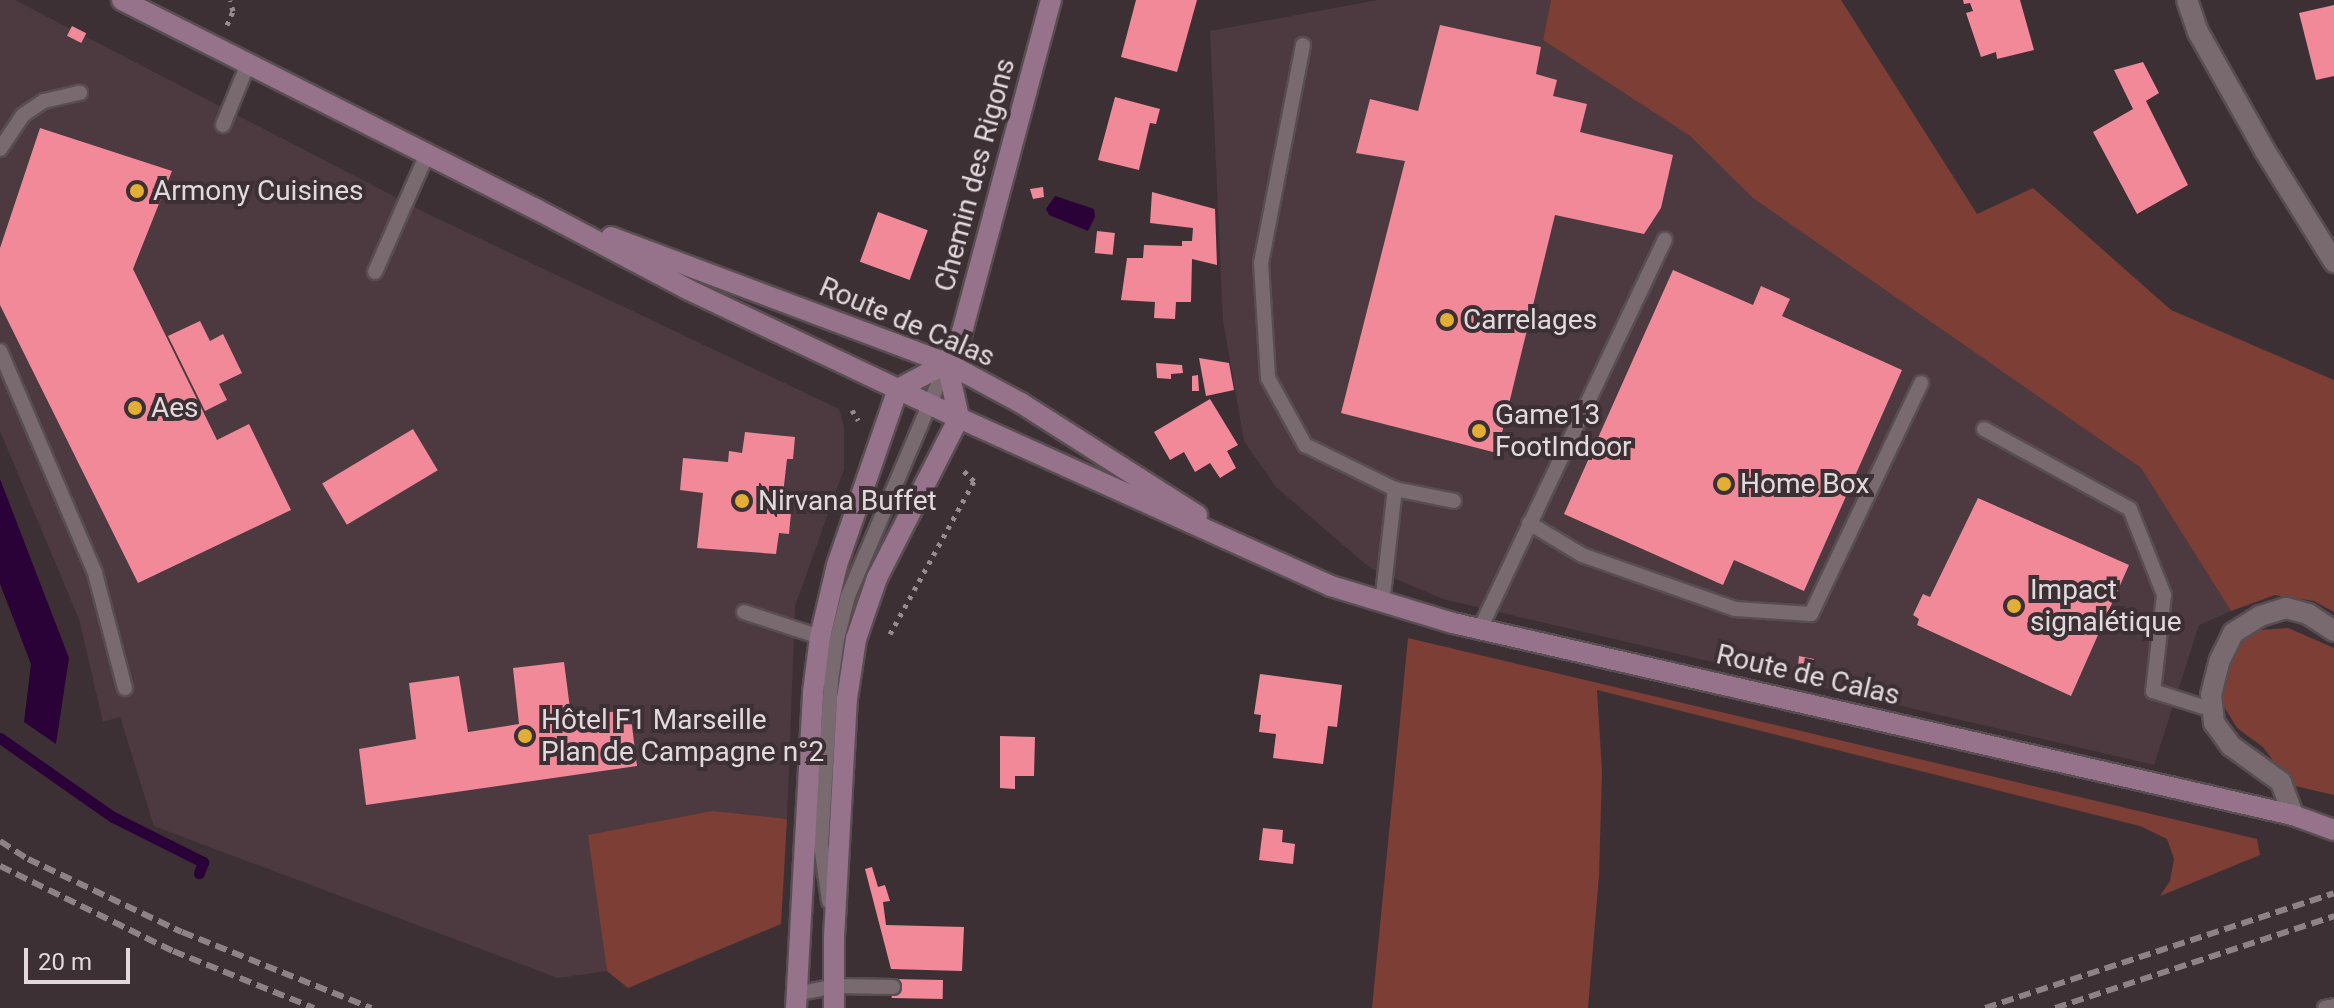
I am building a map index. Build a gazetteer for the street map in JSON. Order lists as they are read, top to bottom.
{
  "streets": {
    "main road": ["Chemin des Rigons", "Route de Calas"]
  },
  "crossings": [
    ["Chemin des Rigons", "Route de Calas"]
  ],
  "places": [
    "Armony Cuisines",
    "Carrelages",
    "Aes",
    "Game13 FootIndoor",
    "Home Box",
    "Nirvana Buffet",
    "Impact signalétique",
    "Hôtel F1 Marseille Plan de Campagne n°2"
  ],
  "scale_bar": "20 m"
}
